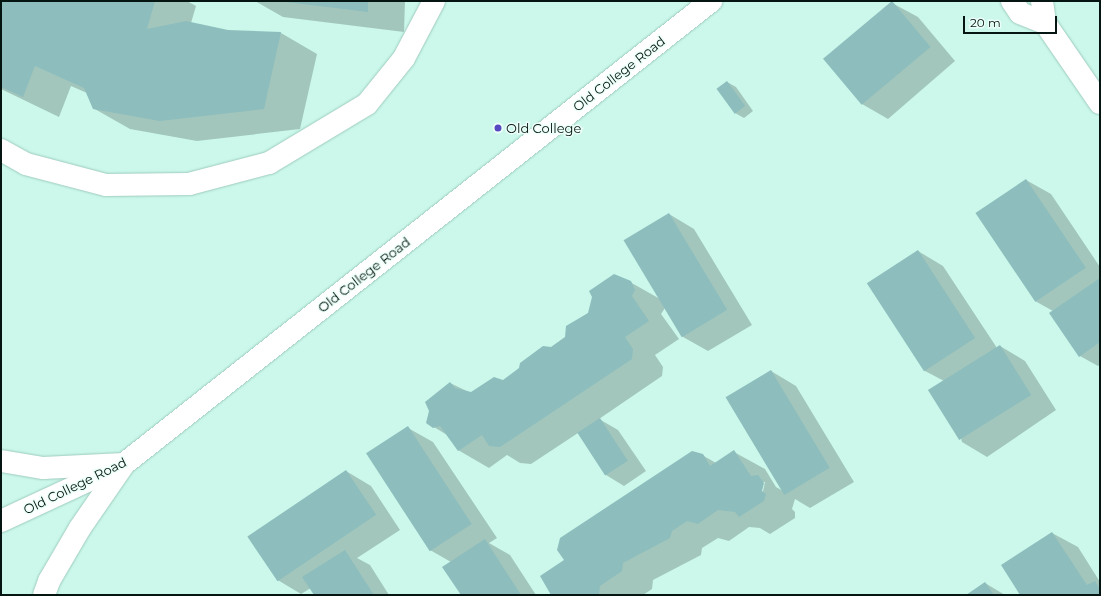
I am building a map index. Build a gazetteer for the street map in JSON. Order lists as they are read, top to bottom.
{
  "streets": {
    "street": ["Old College Road"]
  },
  "places": ["Old College"],
  "scale_bar": "20 m"
}
